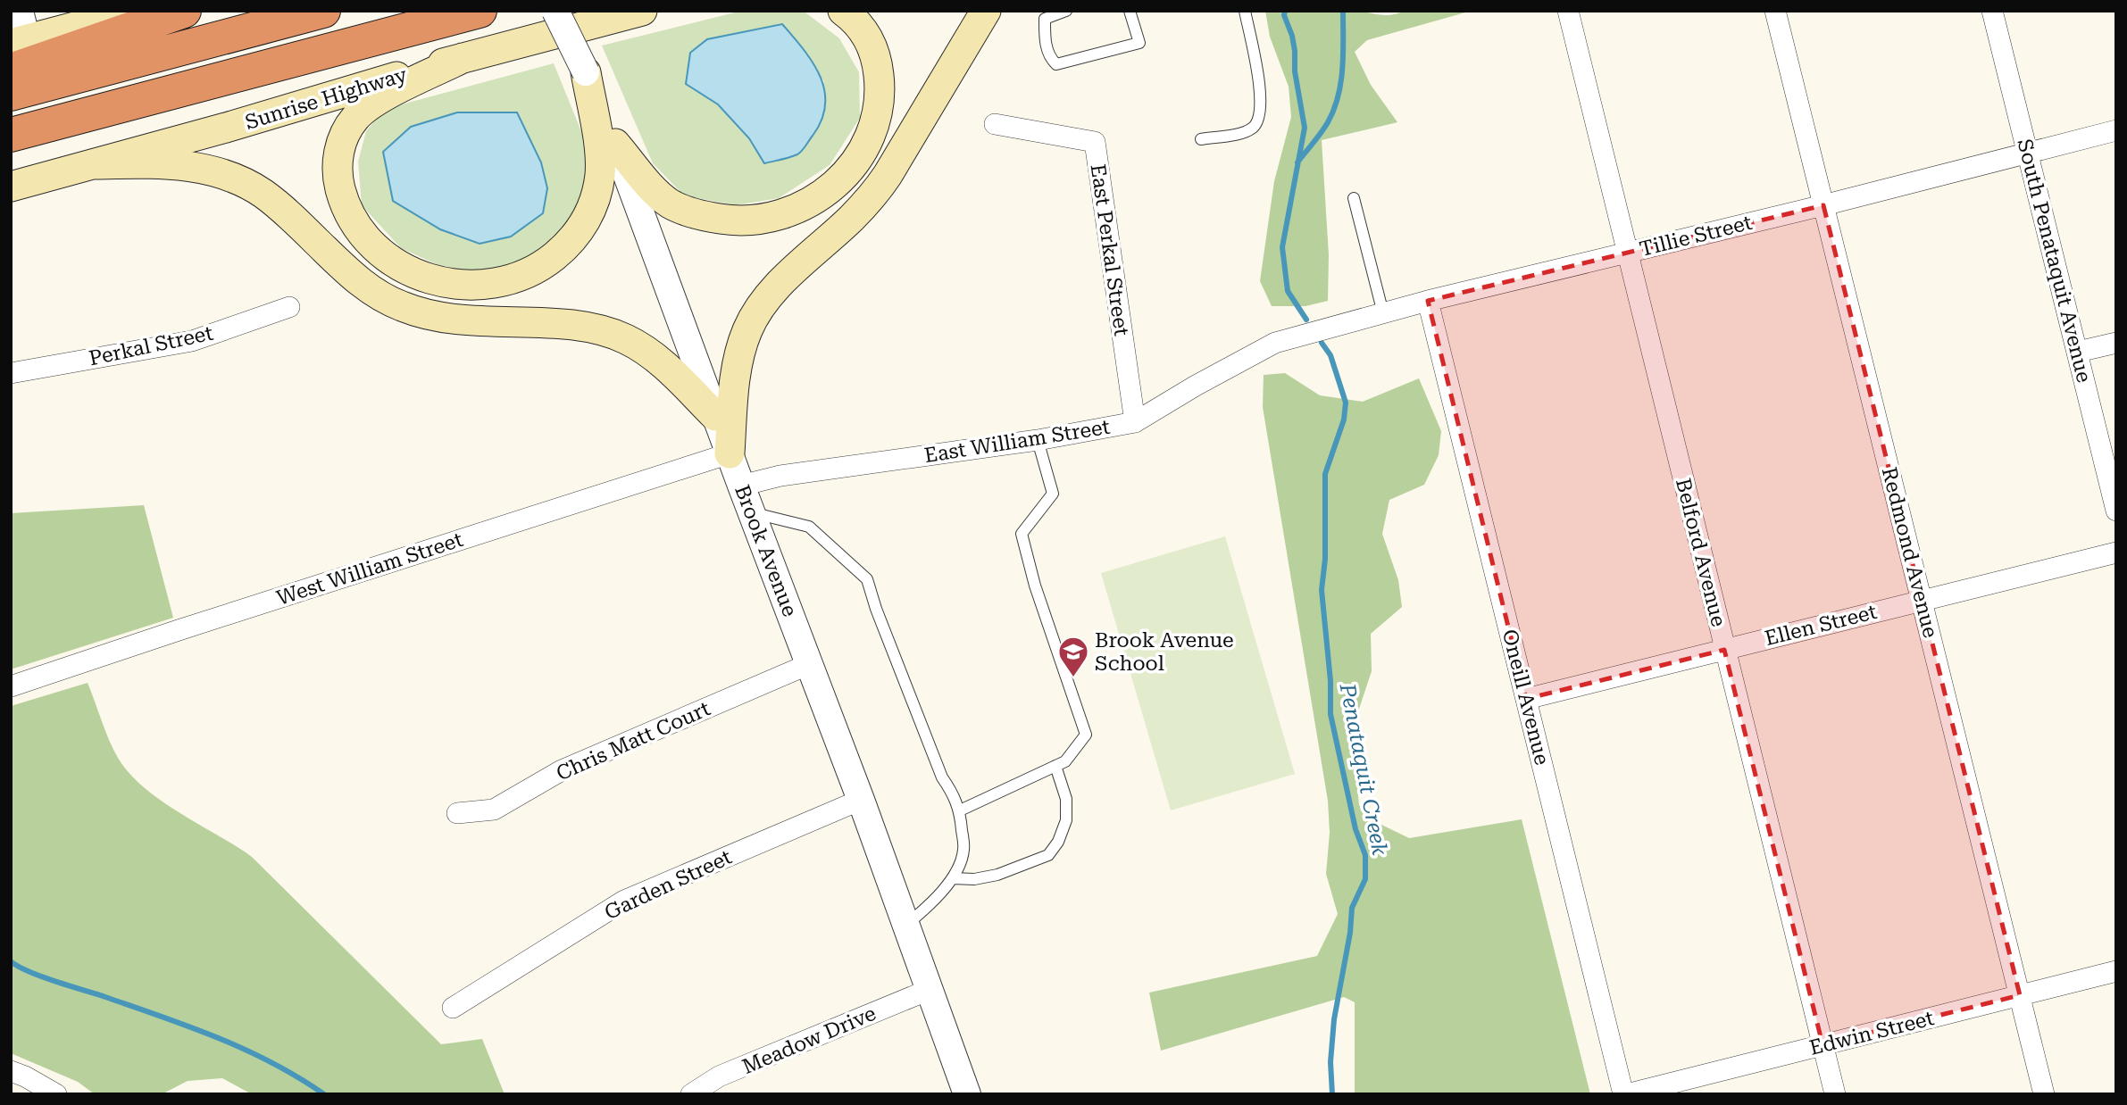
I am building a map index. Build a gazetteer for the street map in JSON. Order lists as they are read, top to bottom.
{
  "streets": {
    "highway": ["Sunrise Highway"],
    "street": [
      "Tillie Street",
      "East Perkal Street",
      "South Penataquit Avenue",
      "Perkal Street",
      "East William Street",
      "Brook Avenue",
      "Belford Avenue",
      "Redmond Avenue",
      "West William Street",
      "Ellen Street",
      "Oneill Avenue",
      "Chris Matt Court",
      "Garden Street",
      "Edwin Street",
      "Meadow Drive"
    ]
  },
  "crossings": [
    ["Tillie Street", "South Penataquit Avenue"],
    ["Tillie Street", "East William Street"],
    ["Tillie Street", "Belford Avenue"],
    ["Tillie Street", "Redmond Avenue"],
    ["Tillie Street", "Oneill Avenue"],
    ["East Perkal Street", "East William Street"],
    ["East William Street", "Brook Avenue"],
    ["Brook Avenue", "West William Street"],
    ["Brook Avenue", "Chris Matt Court"],
    ["Brook Avenue", "Garden Street"],
    ["Brook Avenue", "Meadow Drive"],
    ["Belford Avenue", "Ellen Street"],
    ["Belford Avenue", "Edwin Street"],
    ["Redmond Avenue", "Ellen Street"],
    ["Redmond Avenue", "Edwin Street"],
    ["Ellen Street", "Oneill Avenue"],
    ["Oneill Avenue", "Edwin Street"]
  ],
  "water": ["Penataquit Creek"],
  "places": {
    "school or university": ["Brook Avenue School"]
  }
}
